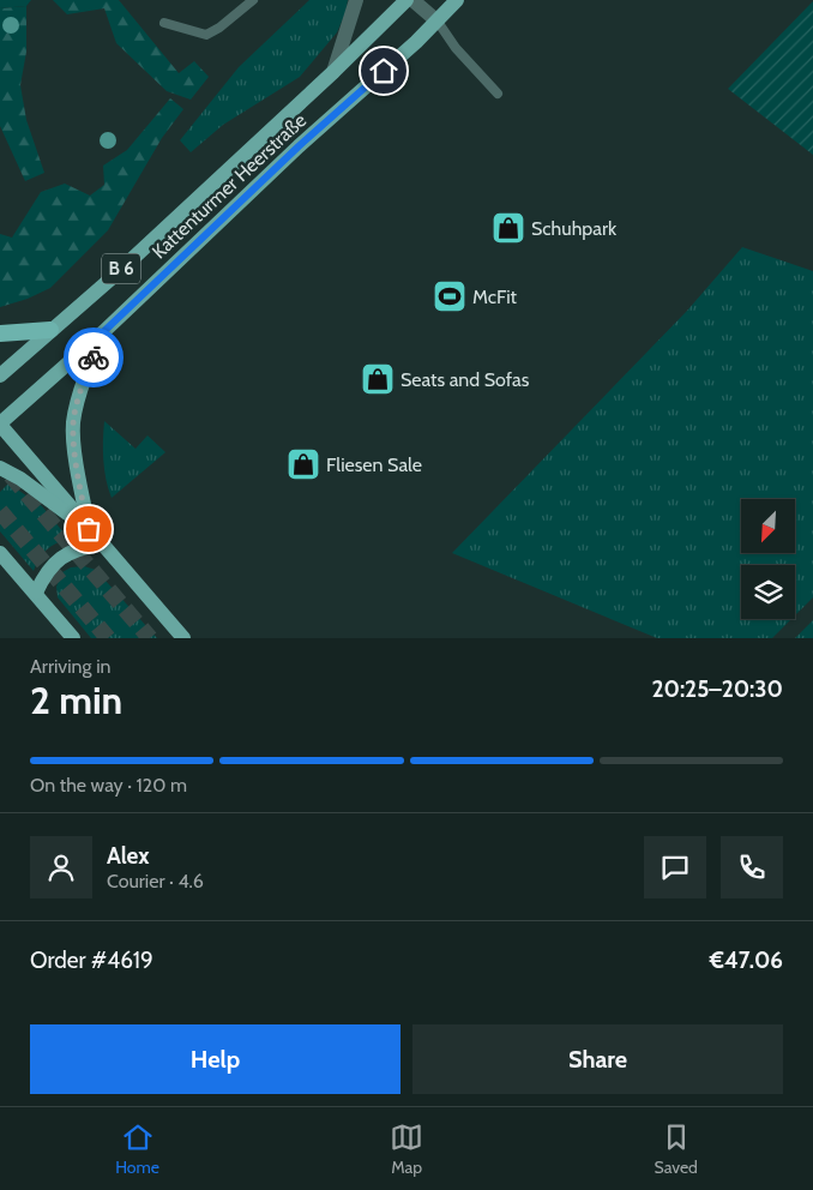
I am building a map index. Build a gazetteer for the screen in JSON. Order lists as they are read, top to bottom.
{
  "streets": {
    "main road": ["Kattenturmer Heerstraße", "B 6"]
  },
  "crossings": [
    ["Kattenturmer Heerstraße", "B 6"]
  ],
  "places": {
    "shop": ["Schuhpark", "Seats and Sofas", "Fliesen Sale"],
    "sports": ["McFit"]
  },
  "north": "bottom left",
  "page": {
    "heading": ["2 min", "Arriving in", "20:25–20:30"],
    "panel": [
      "Alex",
      "Courier · 4.6",
      "Order #4619",
      "€47.06"
    ],
    "bar": "On the way · 120 m",
    "buttons": ["Help", "Share"],
    "tabs": ["Home", "Map", "Saved"]
  }
}
